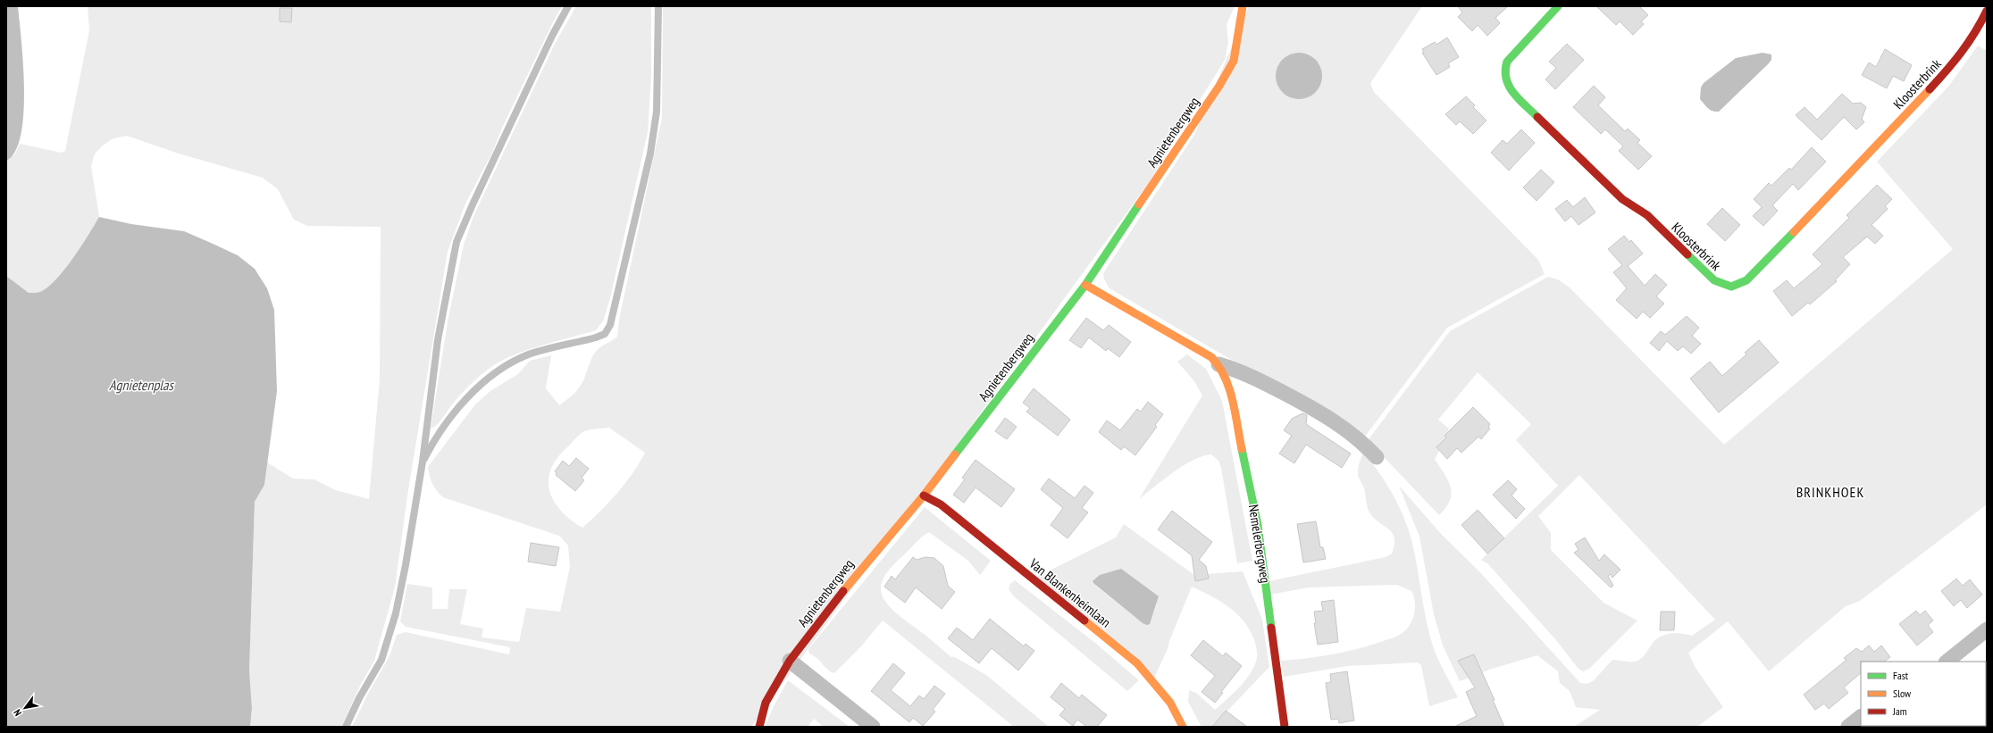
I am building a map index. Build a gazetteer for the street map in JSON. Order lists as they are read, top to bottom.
{
  "streets": {
    "street": [
      "Kloosterbrink",
      "Agnietenbergweg",
      "Nemelerbergweg",
      "Van Blankenheimlaan"
    ]
  },
  "crossings": [
    ["Agnietenbergweg", "Nemelerbergweg"],
    ["Agnietenbergweg", "Van Blankenheimlaan"]
  ],
  "districts": ["BRINKHOEK"],
  "water": ["Agnietenplas"],
  "legend": ["Fast", "Slow", "Jam"],
  "north": "bottom left"
}
